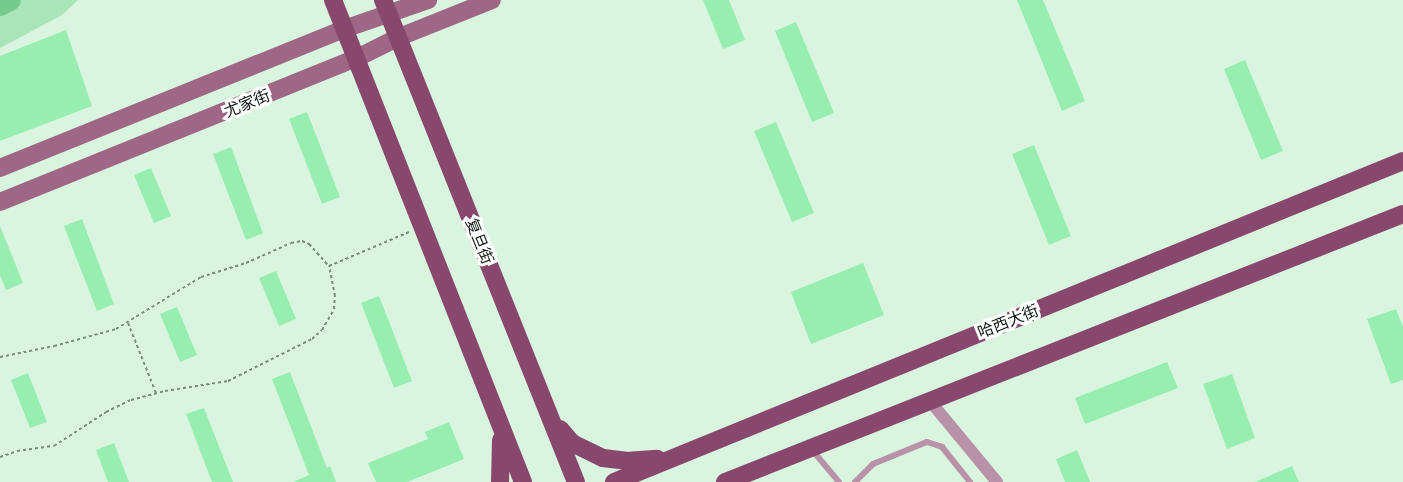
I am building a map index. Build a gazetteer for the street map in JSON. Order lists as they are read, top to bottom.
{
  "streets": {
    "main road": ["尤家街", "复旦街", "哈西大街"]
  },
  "crossings": [
    ["尤家街", "复旦街"]
  ]
}
